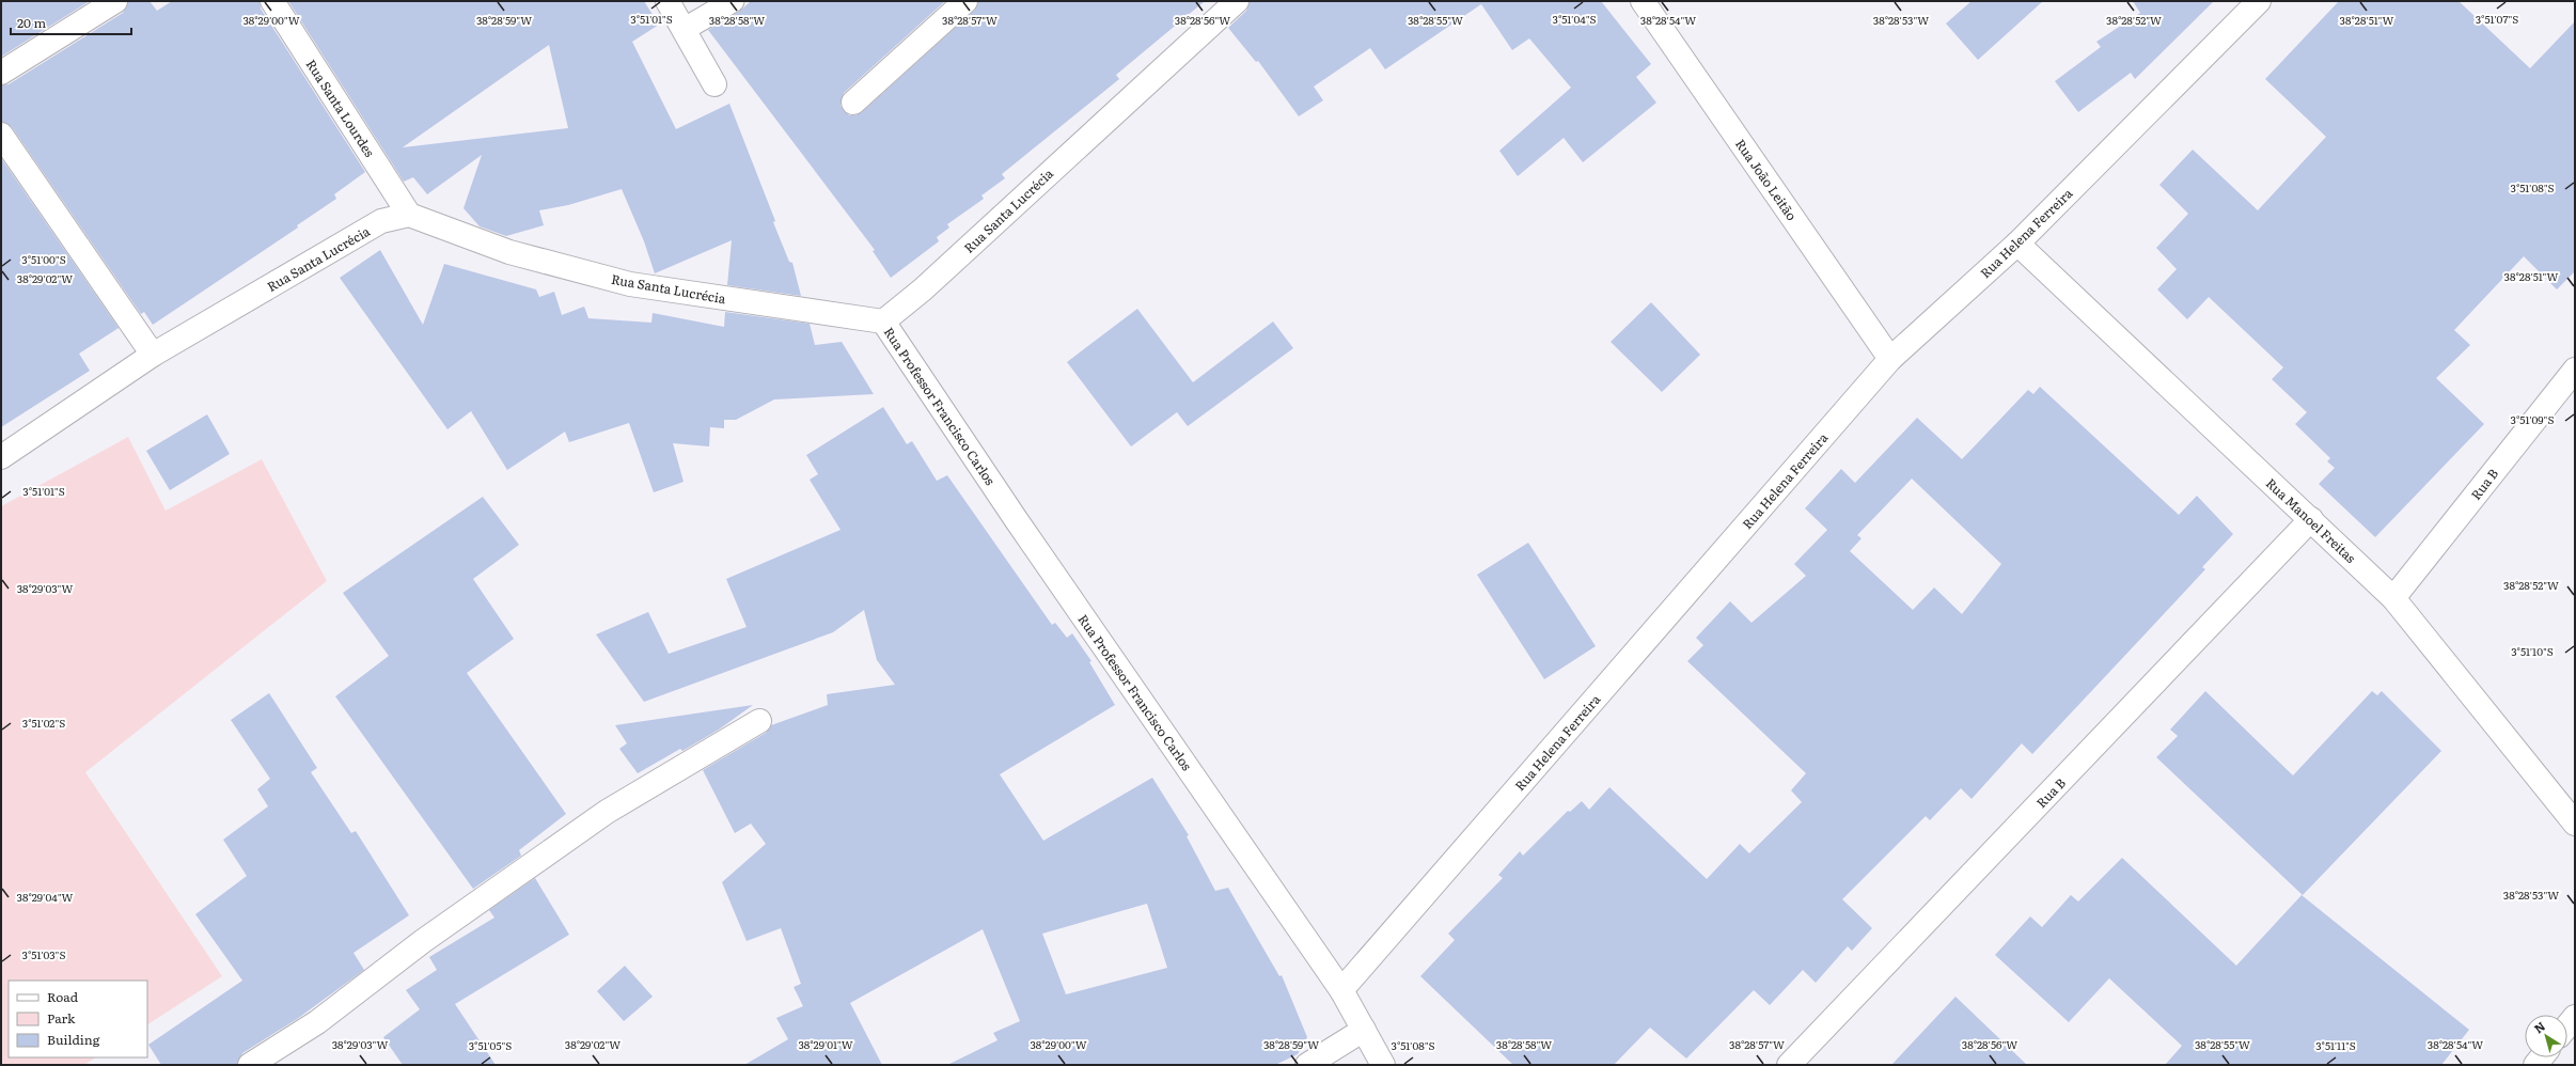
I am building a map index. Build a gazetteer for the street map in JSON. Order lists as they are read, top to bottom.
{
  "streets": {
    "street": [
      "Rua Santa Lourdes",
      "Rua João Leitão",
      "Rua Santa Lucrécia",
      "Rua Helena Ferreira",
      "Rua Professor Francisco Carlos",
      "Rua B",
      "Rua Manoel Freitas"
    ]
  },
  "crossings": [
    ["Rua Santa Lourdes", "Rua Santa Lucrécia"],
    ["Rua João Leitão", "Rua Helena Ferreira"],
    ["Rua Santa Lucrécia", "Rua Professor Francisco Carlos"],
    ["Rua Helena Ferreira", "Rua Professor Francisco Carlos"],
    ["Rua Helena Ferreira", "Rua Manoel Freitas"],
    ["Rua B", "Rua Manoel Freitas"]
  ],
  "legend": ["Road", "Park", "Building"],
  "scale_bar": "20 m",
  "north": "top left",
  "coordinates": [
    "3°51'01\"S",
    "3°51'04\"S",
    "3°51'07\"S",
    "38°29'00\"W",
    "38°28'59\"W",
    "38°28'58\"W",
    "38°28'57\"W",
    "38°28'56\"W",
    "38°28'55\"W",
    "38°28'54\"W",
    "38°28'53\"W",
    "38°28'52\"W",
    "38°28'51\"W",
    "3°51'08\"S",
    "3°51'00\"S",
    "38°29'02\"W",
    "3°51'09\"S",
    "38°29'03\"W",
    "3°51'10\"S",
    "3°51'02\"S",
    "38°29'04\"W",
    "3°51'03\"S",
    "38°29'01\"W",
    "3°51'05\"S",
    "3°51'11\"S"
  ]
}
